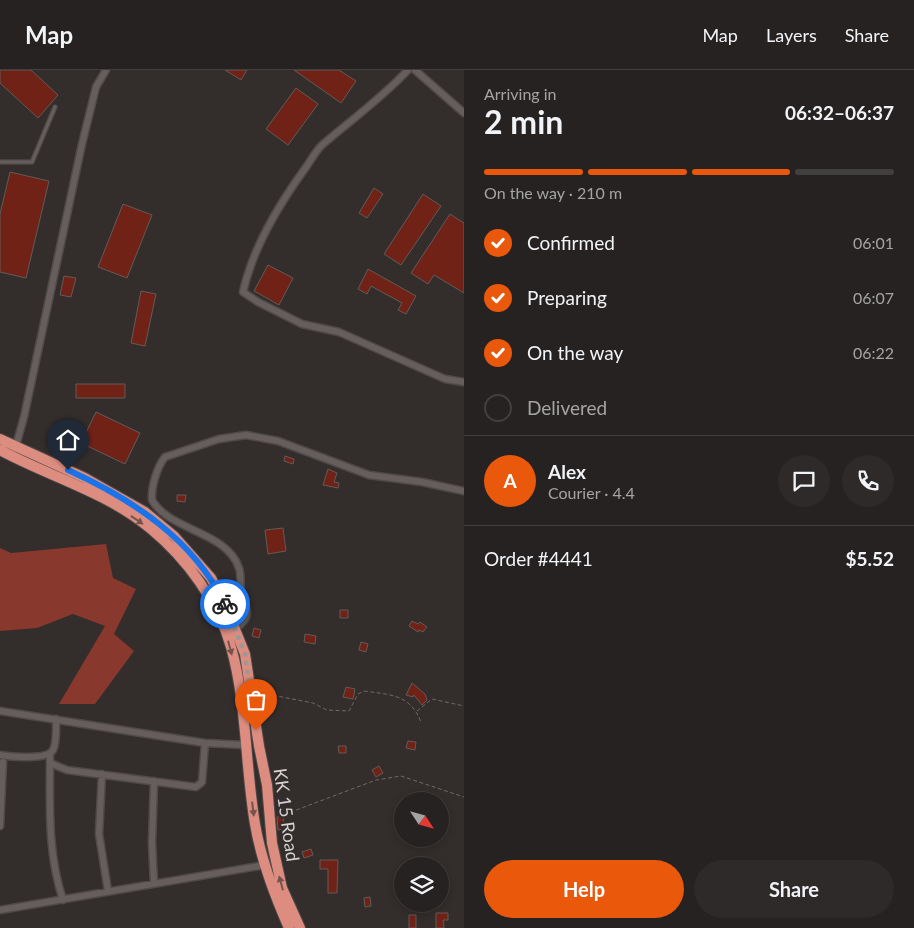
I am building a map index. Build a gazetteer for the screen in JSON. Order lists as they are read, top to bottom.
{
  "streets": {
    "highway": ["KK 15 Road"]
  },
  "north": "bottom right",
  "page": {
    "header": "Map",
    "nav": ["Map", "Layers", "Share"],
    "heading": ["2 min", "Arriving in", "06:32–06:37"],
    "panel": [
      "Alex",
      "Courier · 4.4",
      "Order #4441",
      "$5.52"
    ],
    "bar": "On the way · 210 m",
    "list": [
      ["Confirmed", "06:01"],
      ["Preparing", "06:07"],
      ["On the way", "06:22"],
      "Delivered"
    ],
    "round": "A",
    "buttons": ["Help", "Share"]
  }
}
